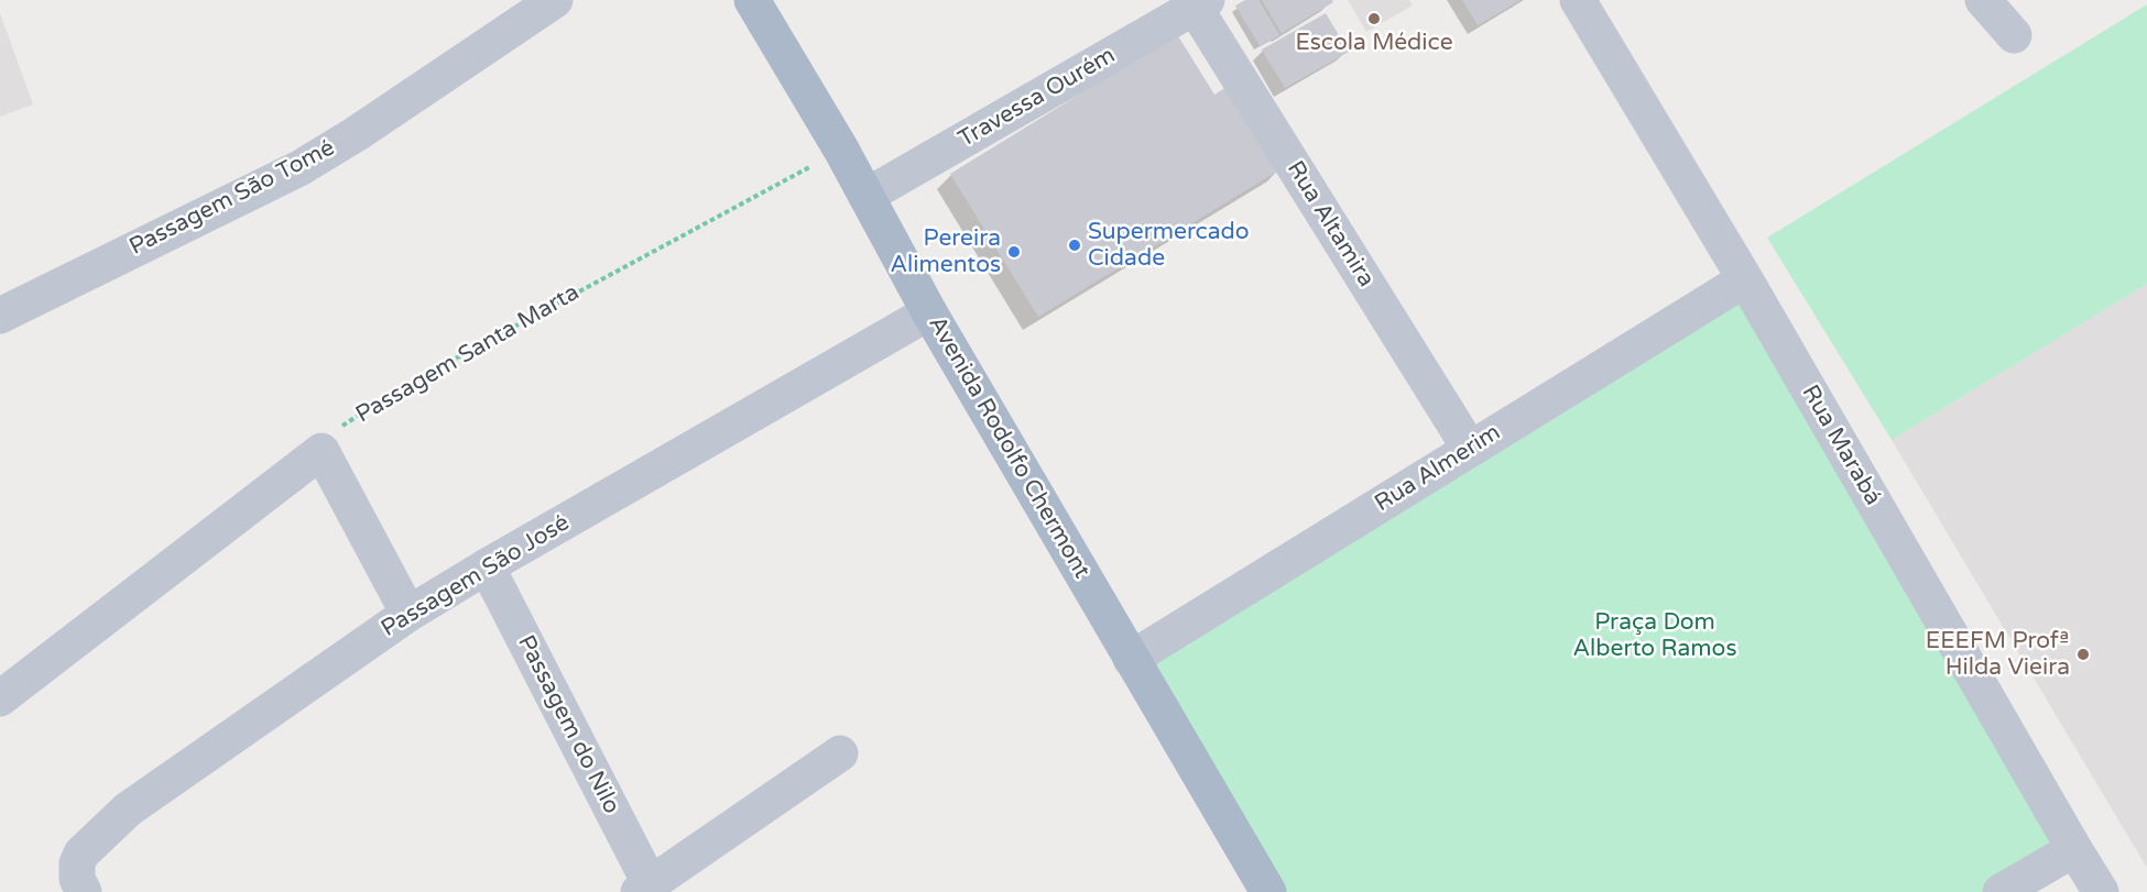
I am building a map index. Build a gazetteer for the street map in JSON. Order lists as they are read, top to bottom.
{
  "streets": {
    "main road": ["Avenida Rodolfo Chermont"],
    "street": [
      "Travessa Ourém",
      "Passagem São Tomé",
      "Rua Altamira",
      "Rua Marabá",
      "Rua Almerim",
      "Passagem São José",
      "Passagem do Nilo"
    ],
    "path": ["Passagem Santa Marta"]
  },
  "crossings": [
    ["Travessa Ourém", "Rua Altamira"],
    ["Travessa Ourém", "Avenida Rodolfo Chermont"],
    ["Rua Altamira", "Rua Almerim"],
    ["Passagem Santa Marta", "Avenida Rodolfo Chermont"],
    ["Rua Marabá", "Rua Almerim"],
    ["Avenida Rodolfo Chermont", "Rua Almerim"],
    ["Avenida Rodolfo Chermont", "Passagem São José"],
    ["Passagem São José", "Passagem do Nilo"]
  ],
  "parks": ["Praça Dom Alberto Ramos"],
  "places": [
    "Escola Médice",
    "Supermercado Cidade",
    "Pereira Alimentos",
    "EEEFM Profª Hilda Vieira"
  ]
}
